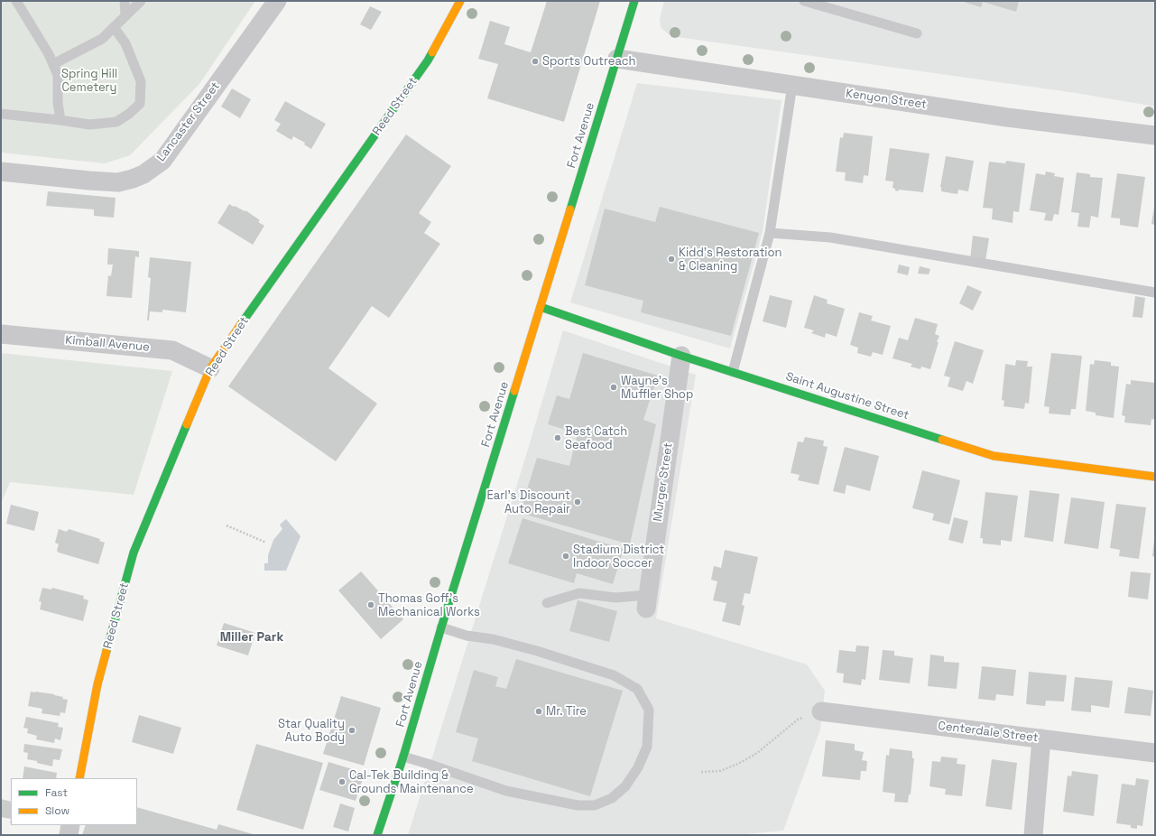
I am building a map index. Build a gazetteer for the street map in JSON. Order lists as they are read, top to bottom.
{
  "streets": {
    "street": [
      "Kenyon Street",
      "Reed Street",
      "Lancaster Street",
      "Fort Avenue",
      "Kimball Avenue",
      "Saint Augustine Street",
      "Murger Street",
      "Centerdale Street"
    ]
  },
  "crossings": [
    ["Kenyon Street", "Fort Avenue"],
    ["Reed Street", "Kimball Avenue"],
    ["Fort Avenue", "Saint Augustine Street"],
    ["Saint Augustine Street", "Murger Street"]
  ],
  "districts": ["Miller Park"],
  "parks": ["Spring Hill Cemetery"],
  "places": [
    "Sports Outreach",
    "Kidd's Restoration & Cleaning",
    "Wayne's Muffler Shop",
    "Best Catch Seafood",
    "Earl's Discount Auto Repair",
    "Stadium District Indoor Soccer",
    "Thomas Goff's Mechanical Works",
    "Mr. Tire",
    "Star Quality Auto Body",
    "Cal-Tek Building & Grounds Maintenance"
  ],
  "legend": ["Fast", "Slow"]
}
